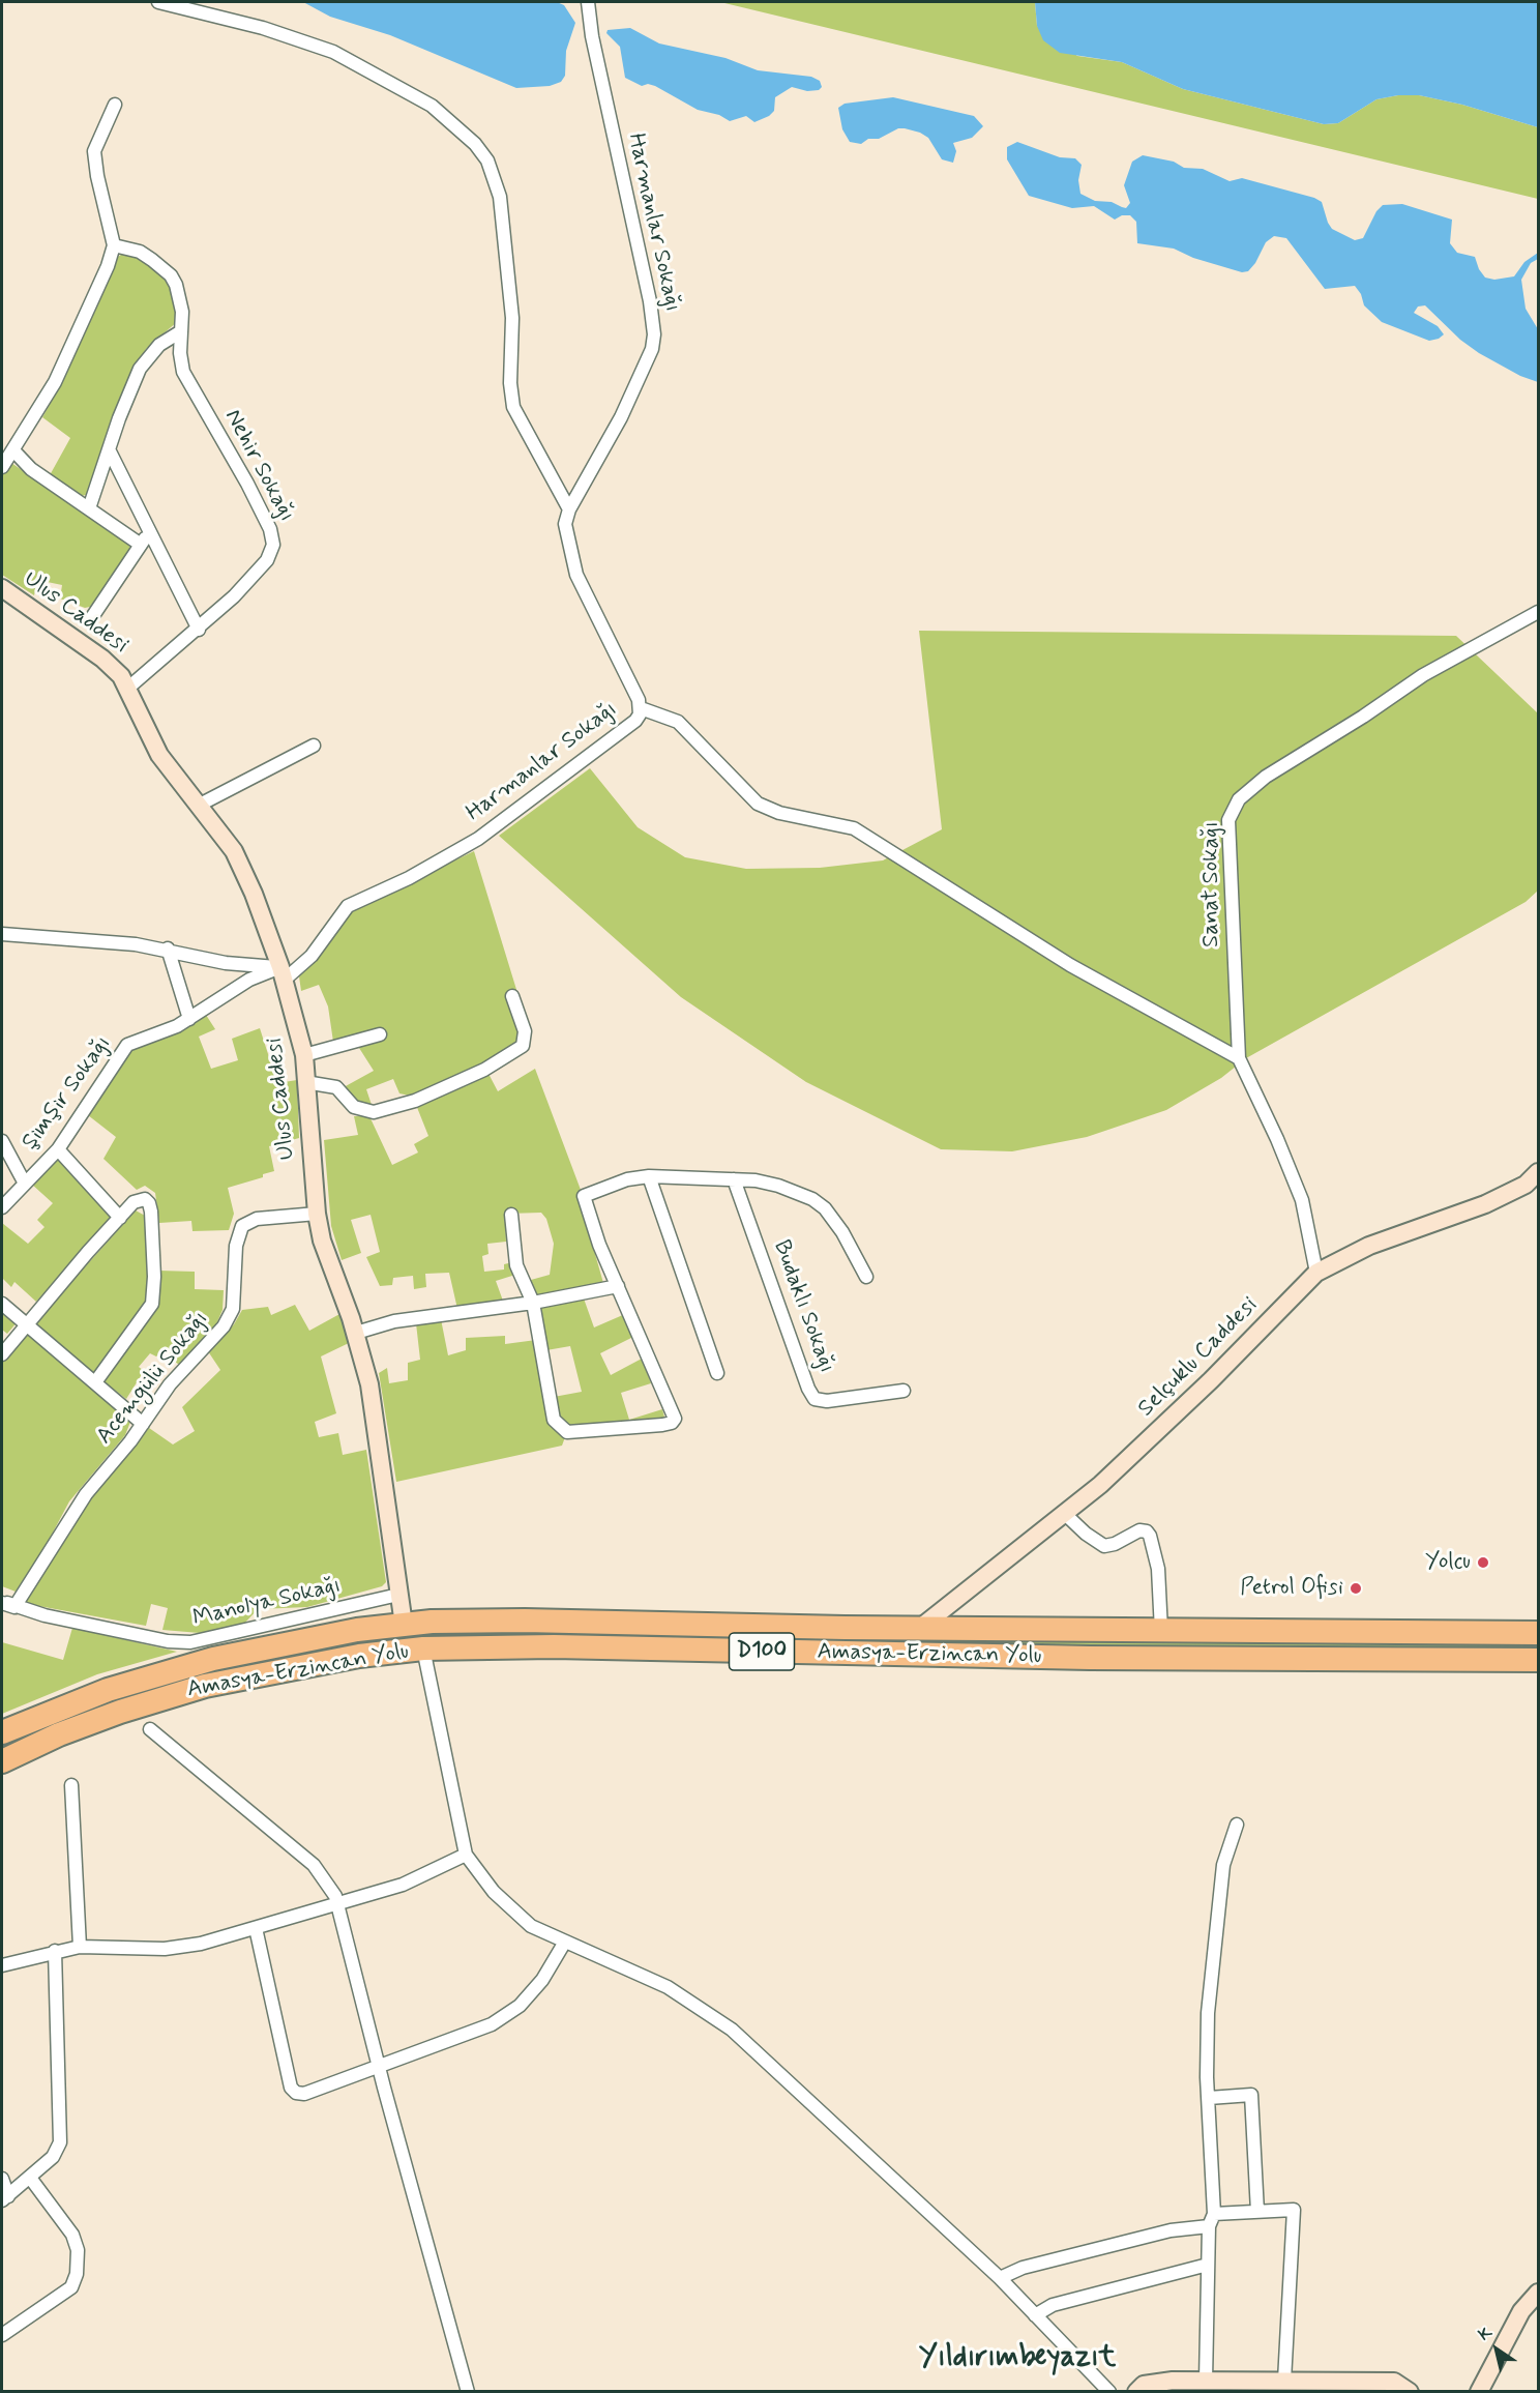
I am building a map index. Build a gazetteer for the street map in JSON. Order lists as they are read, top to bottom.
{
  "streets": {
    "highway": ["D100", "Amasya-Erzincan Yolu"],
    "street": [
      "Harmanlar Sokağı",
      "Nehir Sokağı",
      "Ulus Caddesi",
      "Sanat Sokağı",
      "Şimşir Sokağı",
      "Budaklı Sokağı",
      "Selçuklu Caddesi",
      "Acemgülü Sokağı",
      "Manolya Sokağı"
    ]
  },
  "crossings": [
    ["Harmanlar Sokağı", "Ulus Caddesi"],
    ["Harmanlar Sokağı", "Şimşir Sokağı"],
    ["Nehir Sokağı", "Ulus Caddesi"],
    ["Ulus Caddesi", "Şimşir Sokağı"],
    ["Ulus Caddesi", "Acemgülü Sokağı"],
    ["Ulus Caddesi", "Manolya Sokağı"],
    ["Ulus Caddesi", "Amasya-Erzincan Yolu"],
    ["Sanat Sokağı", "Selçuklu Caddesi"],
    ["Selçuklu Caddesi", "Amasya-Erzincan Yolu"],
    ["Acemgülü Sokağı", "Manolya Sokağı"]
  ],
  "districts": ["Yıldırımbeyazıt"],
  "places": ["Yolcu", "Petrol Ofisi"],
  "north": "top left"
}
